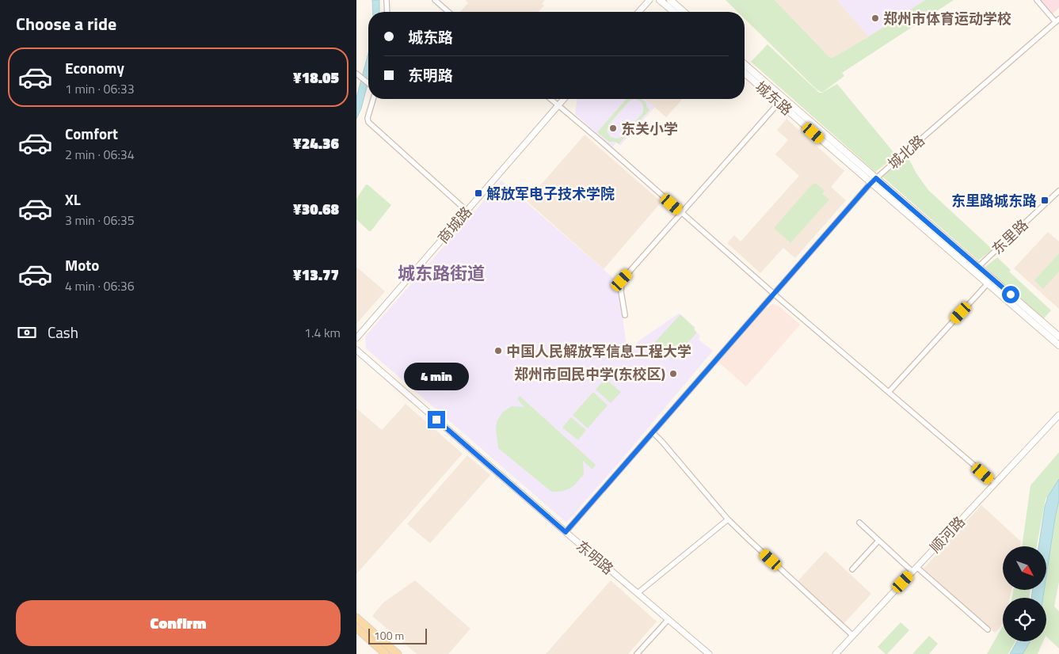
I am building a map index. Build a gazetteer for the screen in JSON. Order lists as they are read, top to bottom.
{
  "streets": {
    "main road": ["城东路"],
    "street": [
      "城北路",
      "商城路",
      "东里路",
      "顺河路",
      "东明路"
    ]
  },
  "crossings": [
    ["城东路", "城北路"],
    ["城东路", "东里路"],
    ["城北路", "东明路"]
  ],
  "districts": ["城东路街道"],
  "places": {
    "other": [
      "郑州市体育运动学校",
      "东关小学",
      "中国人民解放军信息工程大学",
      "郑州市回民中学(东校区)"
    ],
    "transit": ["解放军电子技术学院", "东里路城东路"]
  },
  "scale_bar": "100 m",
  "north": "bottom right",
  "page": {
    "heading": "Choose a ride",
    "banner": ["城东路", "东明路"],
    "list": [
      {
        "name": "Economy",
        "note": "1 min · 06:33",
        "value": "¥18.05"
      },
      {
        "name": "Comfort",
        "note": "2 min · 06:34",
        "value": "¥24.36"
      },
      {
        "name": "XL",
        "note": "3 min · 06:35",
        "value": "¥30.68"
      },
      {
        "name": "Moto",
        "note": "4 min · 06:36",
        "value": "¥13.77"
      }
    ],
    "pay": ["Cash", "1.4 km"],
    "bubble": "4 min",
    "buttons": "Confirm",
    "scale": "100 m"
  }
}
